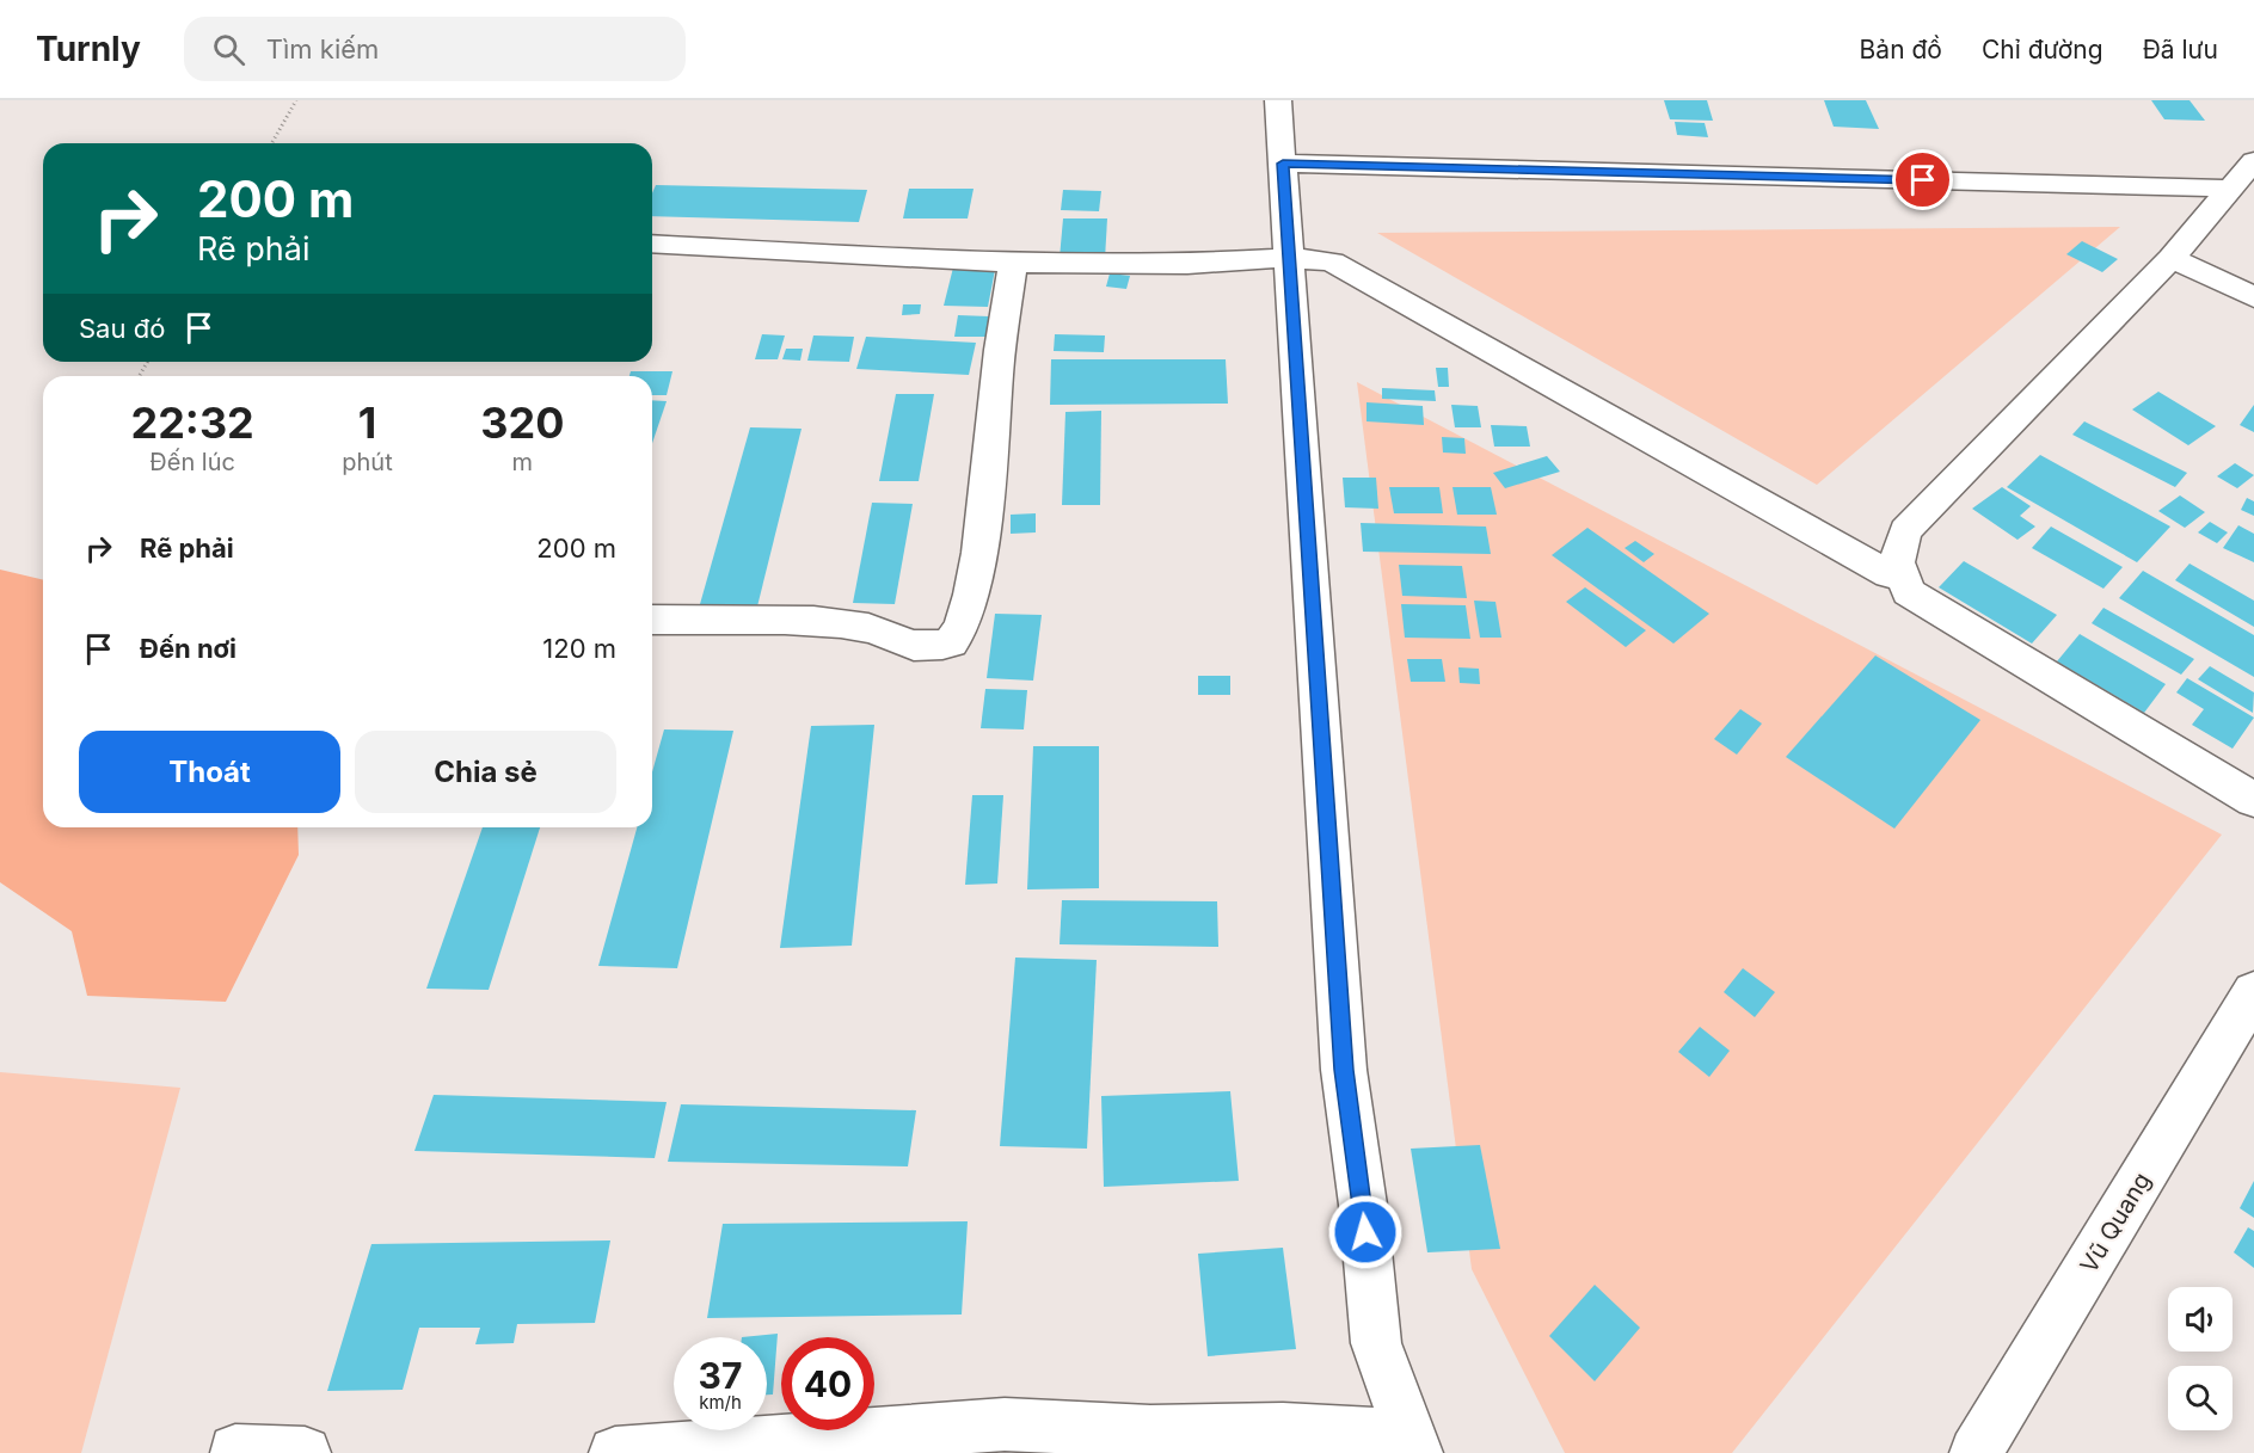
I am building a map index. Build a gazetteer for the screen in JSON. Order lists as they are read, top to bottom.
{
  "streets": {
    "street": ["Vũ Quang"]
  },
  "page": {
    "header": "Turnly",
    "search": "Tìm kiếm",
    "nav": ["Bản đồ", "Chỉ đường", "Đã lưu"],
    "turn": ["200 m", "Rẽ phải"],
    "then": "Sau đó",
    "eta": [
      "22:32",
      "Đến lúc",
      "1",
      "phút",
      "320",
      "m"
    ],
    "list": [
      {
        "name": "Rẽ phải",
        "value": "200 m"
      },
      {
        "name": "Đến nơi",
        "value": "120 m"
      }
    ],
    "buttons": ["Thoát", "Chia sẻ"],
    "speed": "37 km/h",
    "limit": "40"
  }
}
